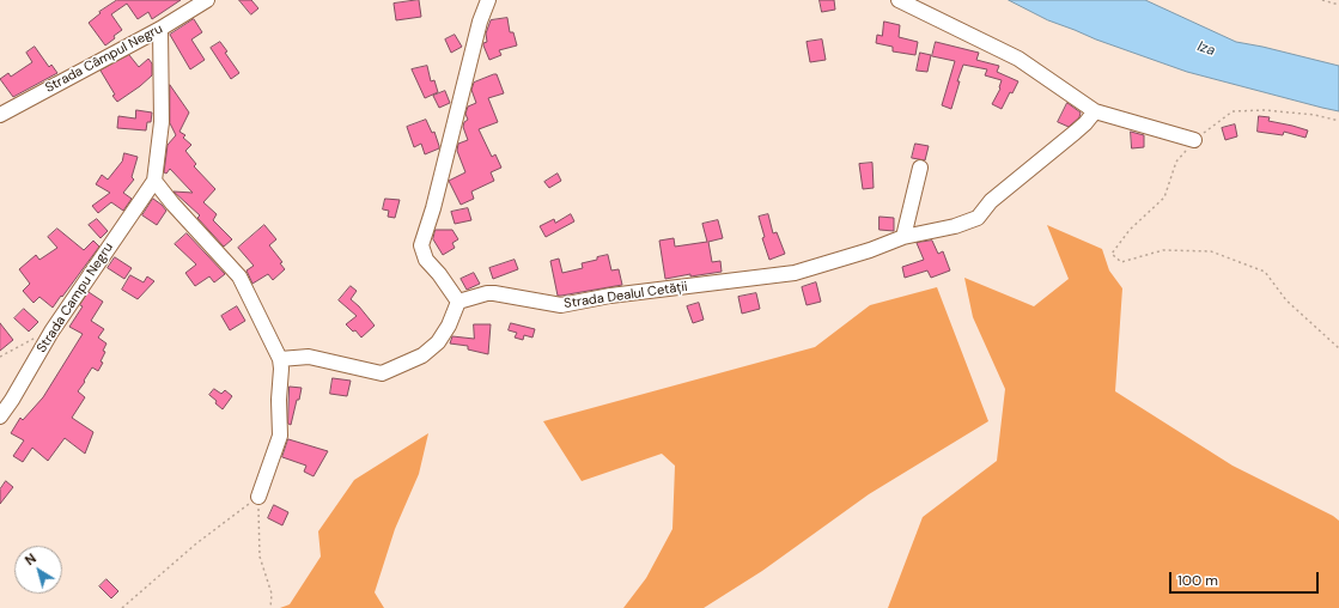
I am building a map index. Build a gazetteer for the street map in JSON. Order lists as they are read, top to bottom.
{
  "streets": {
    "street": ["Strada Câmpul Negru", "Strada Dealul Cetății", "Strada Campu Negru"]
  },
  "crossings": [
    ["Strada Câmpul Negru", "Strada Campu Negru"]
  ],
  "water": ["Iza"],
  "scale_bar": "100 m",
  "north": "top left"
}
